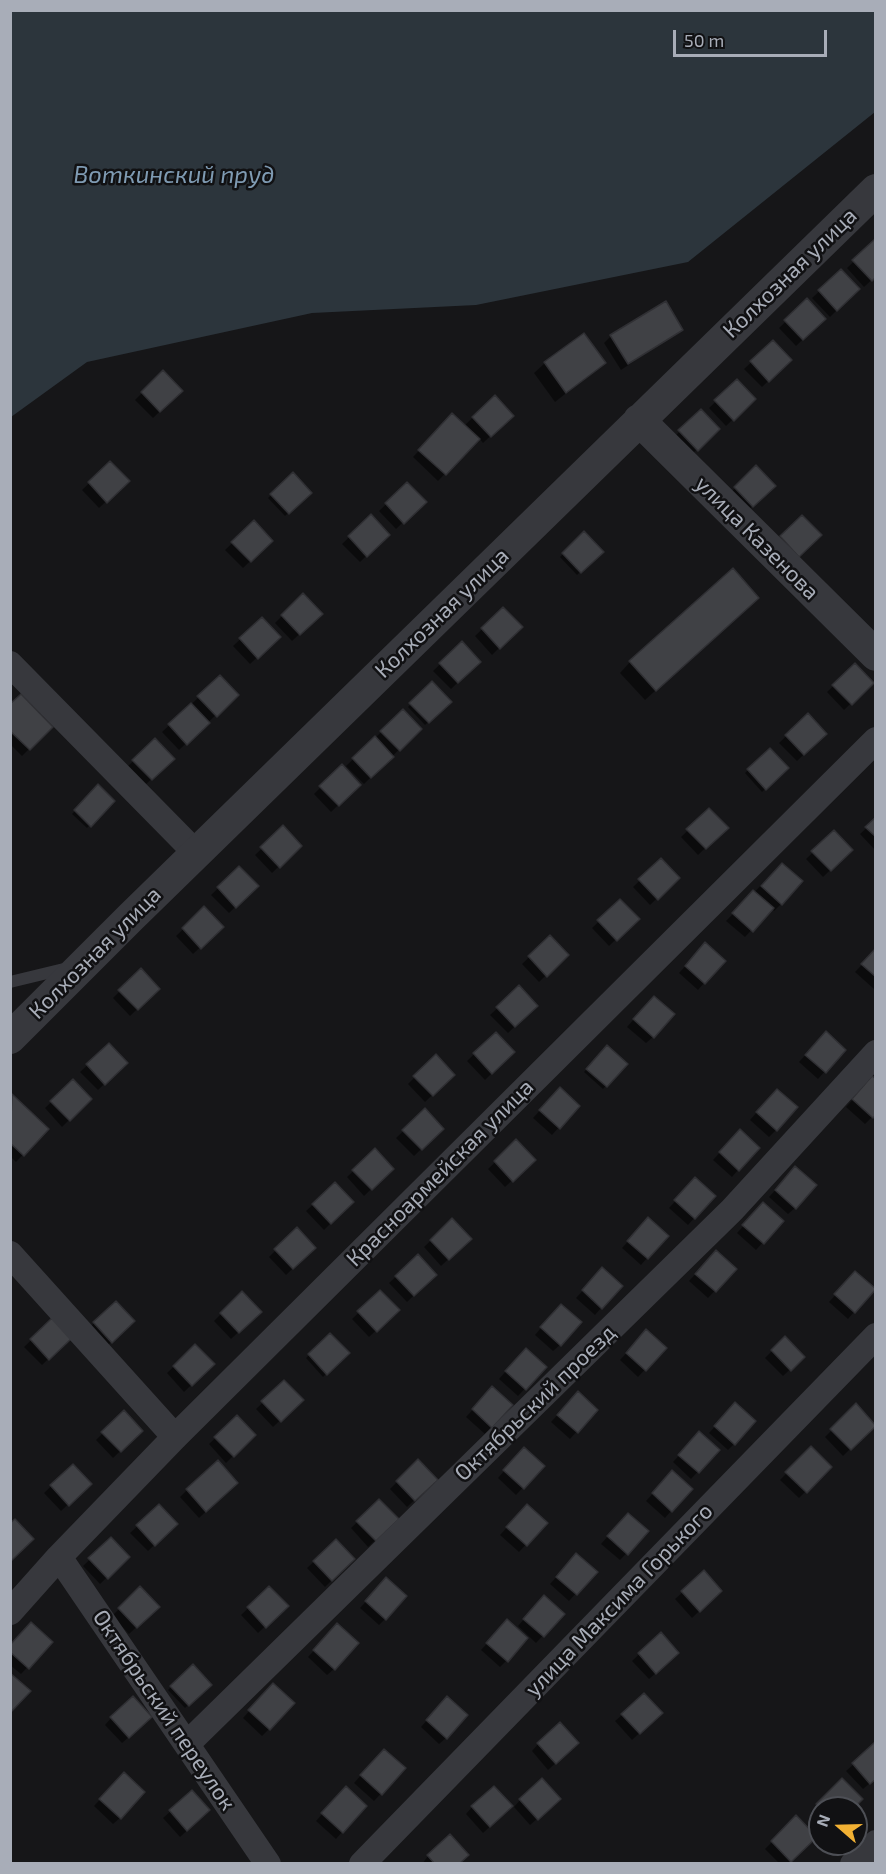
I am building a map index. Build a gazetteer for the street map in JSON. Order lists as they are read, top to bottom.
{
  "streets": {
    "street": [
      "Колхозная улица",
      "улица Казенова",
      "Красноармейская улица",
      "Октябрьский проезд",
      "улица Максима Горького",
      "Октябрьский переулок"
    ]
  },
  "crossings": [
    ["Колхозная улица", "улица Казенова"],
    ["Красноармейская улица", "Октябрьский переулок"],
    ["Октябрьский проезд", "Октябрьский переулок"]
  ],
  "water": ["Воткинский пруд"],
  "scale_bar": "50 m",
  "north": "left"
}
